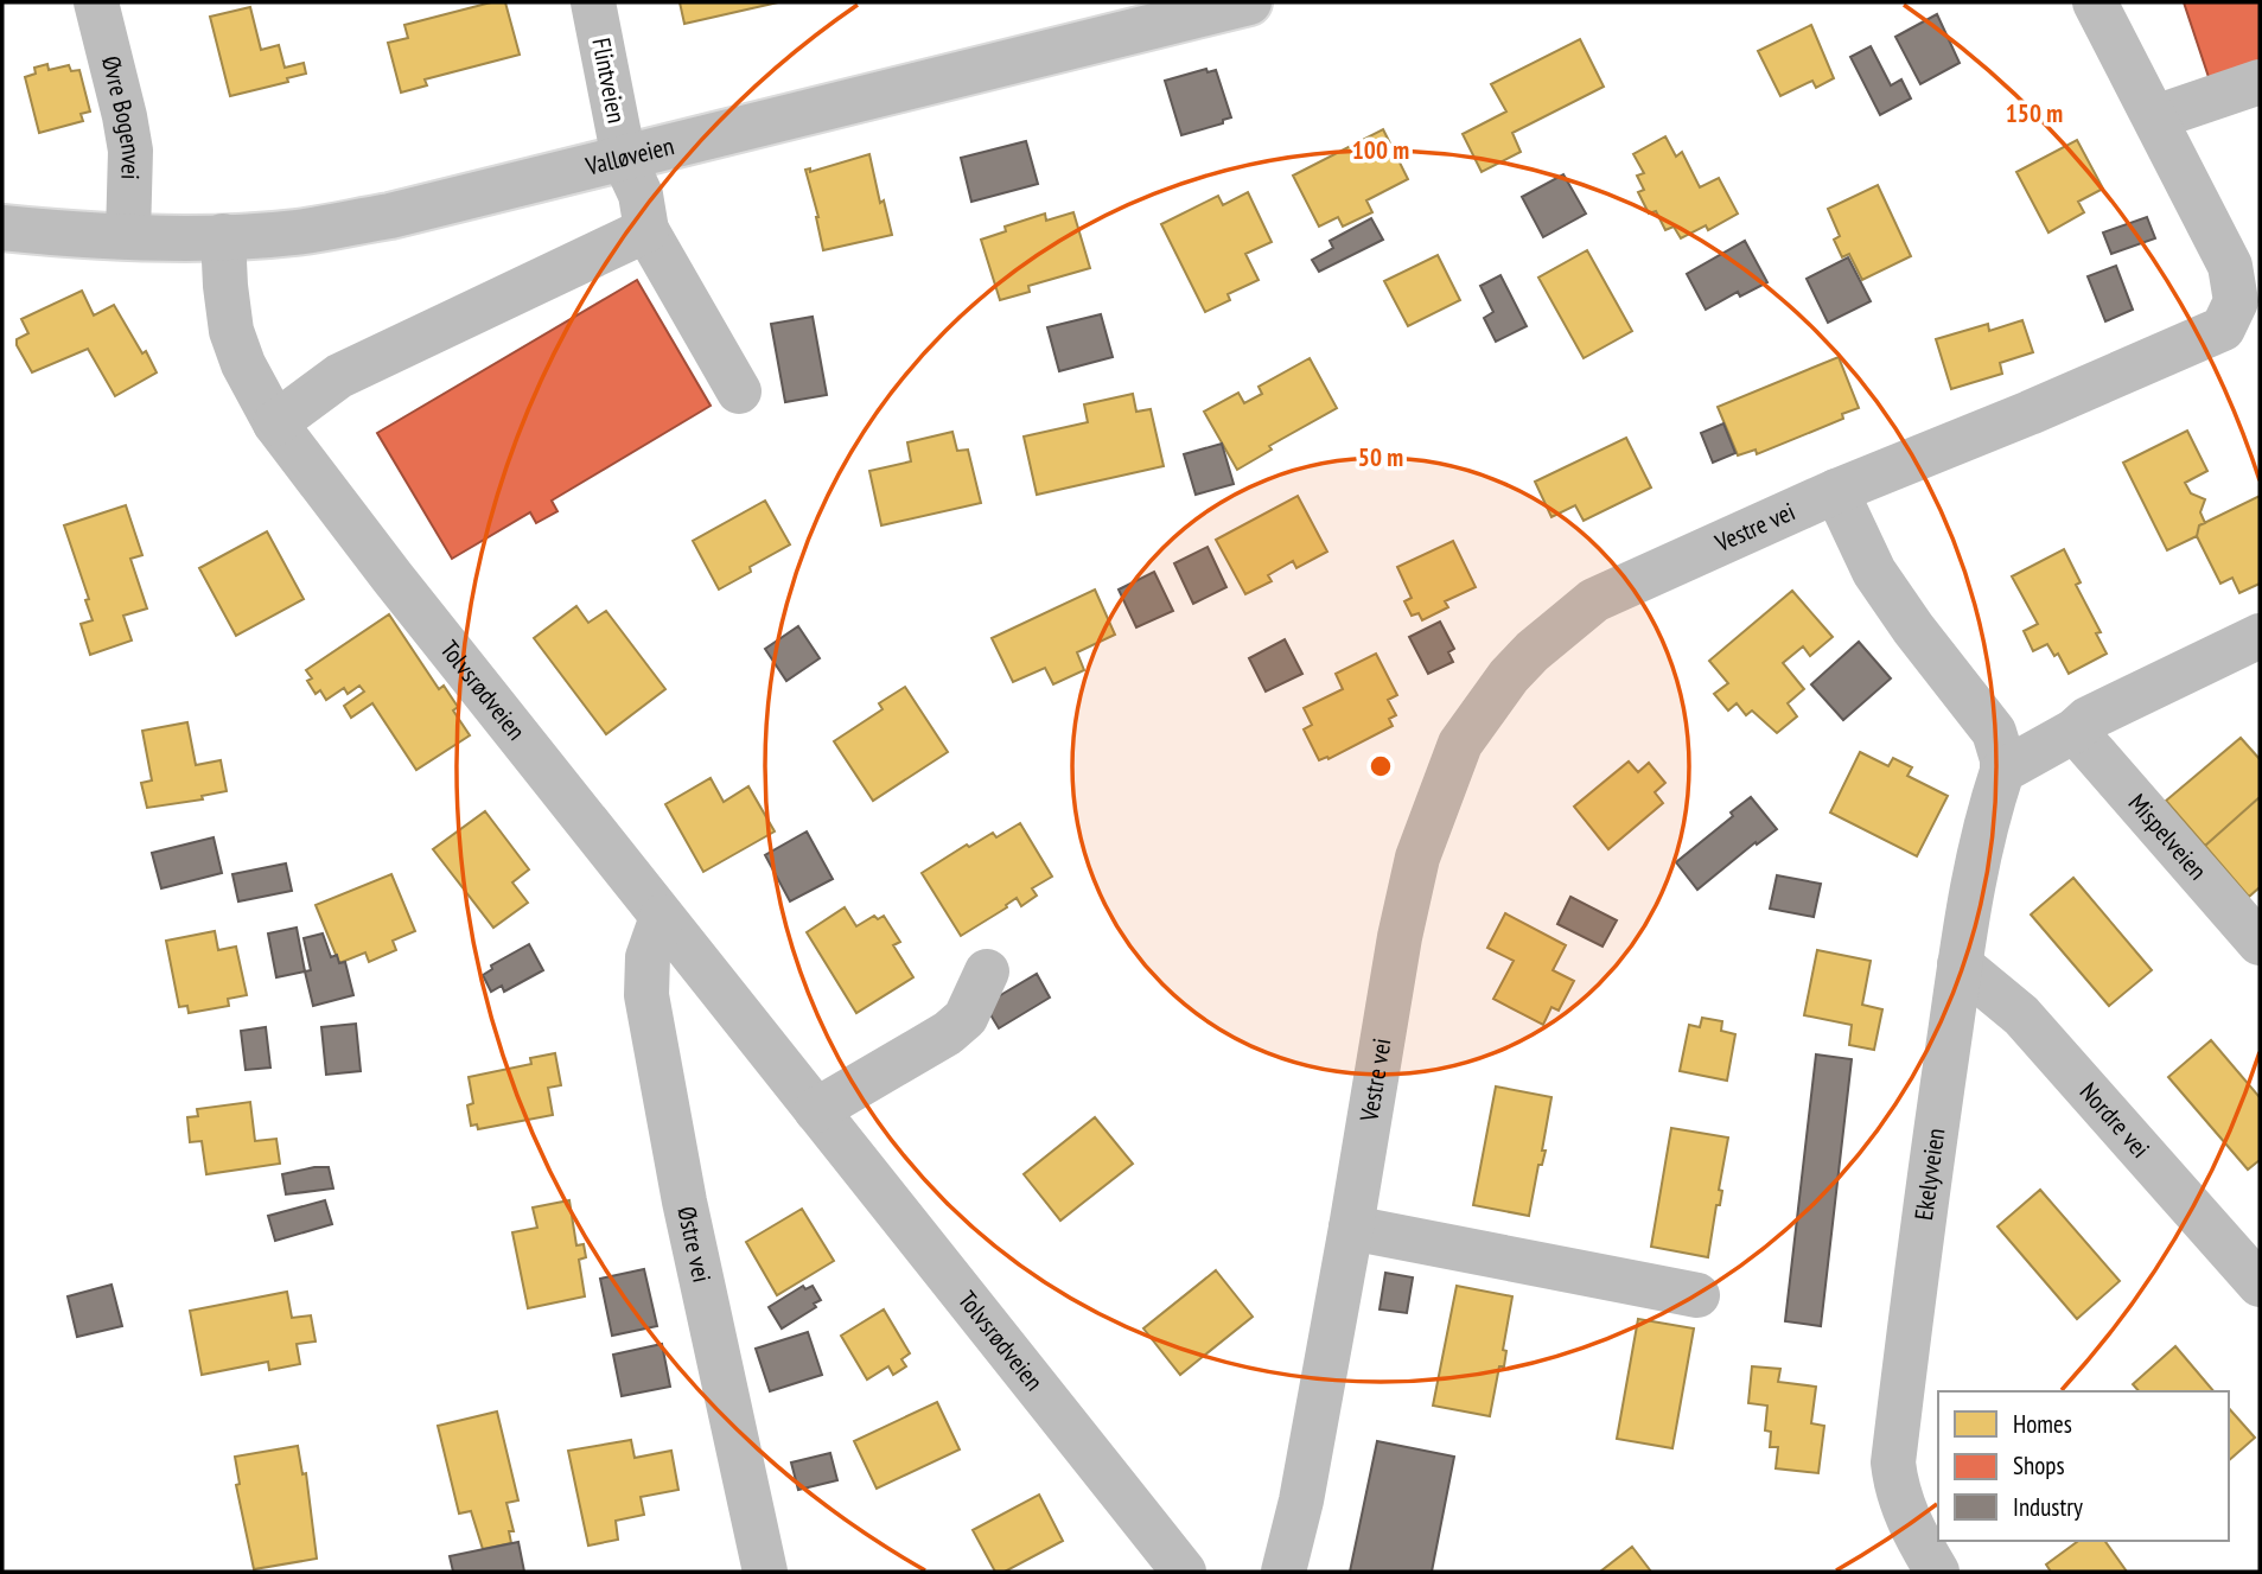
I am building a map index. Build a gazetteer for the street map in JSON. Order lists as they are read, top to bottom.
{
  "streets": {
    "street": [
      "Flintveien",
      "Øvre Bogenvei",
      "Valløveien",
      "Vestre vei",
      "Tolvsrødveien",
      "Mispelveien",
      "Nordre vei",
      "Ekelyveien",
      "Østre vei"
    ]
  },
  "crossings": [
    ["Flintveien", "Valløveien"],
    ["Øvre Bogenvei", "Valløveien"],
    ["Valløveien", "Tolvsrødveien"],
    ["Tolvsrødveien", "Østre vei"],
    ["Nordre vei", "Ekelyveien"]
  ],
  "legend": ["Homes", "Shops", "Industry"],
  "rings": ["150 m", "100 m", "50 m"]
}
